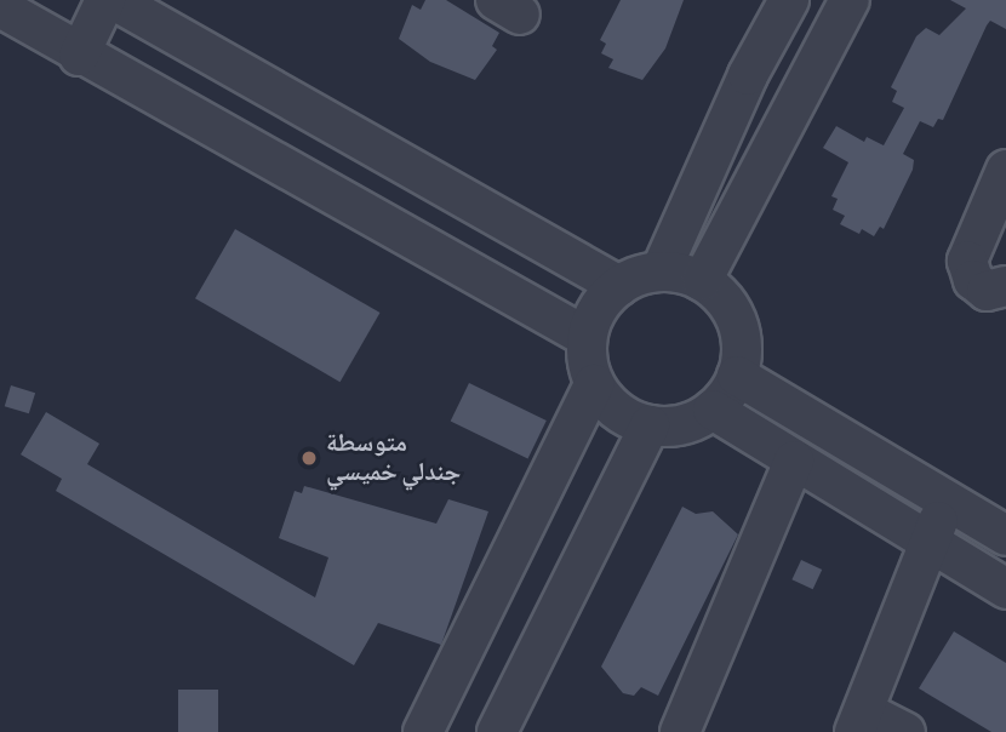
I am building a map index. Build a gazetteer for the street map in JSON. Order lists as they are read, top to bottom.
{
  "places": ["متوسطة جندلي خميسي"]
}
